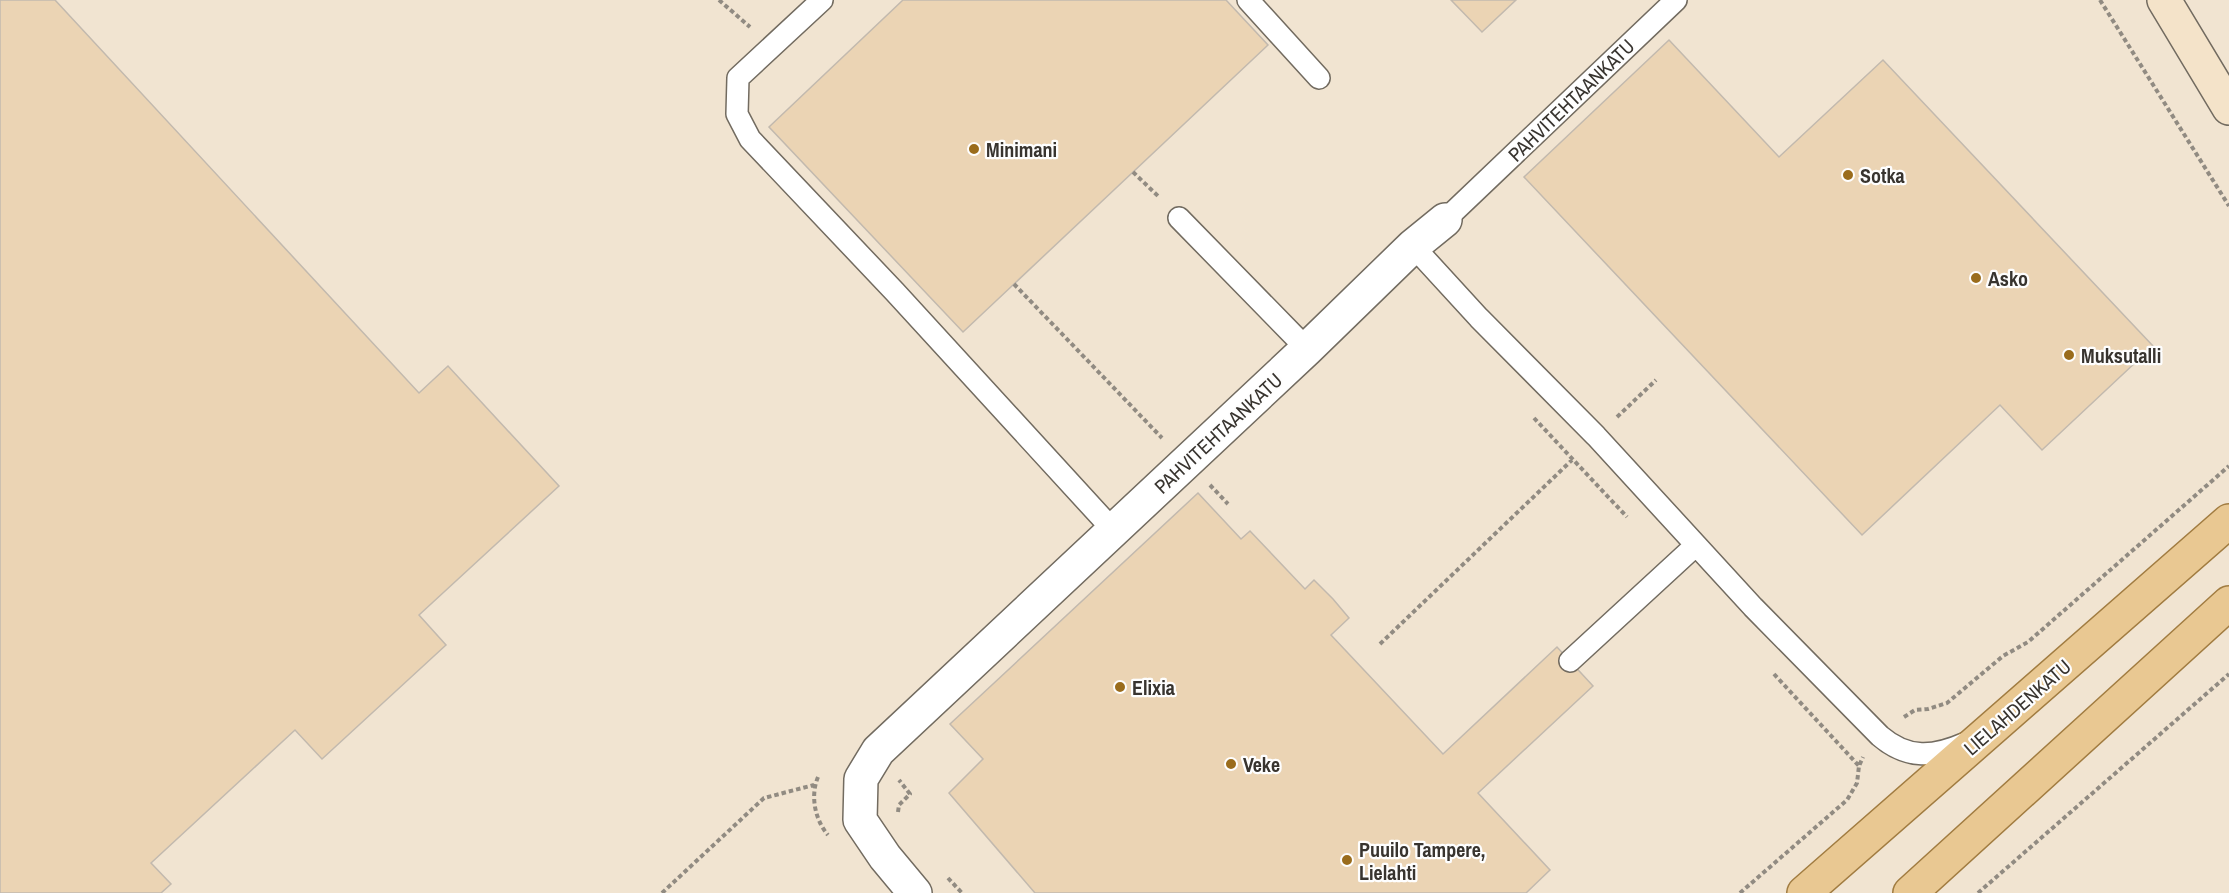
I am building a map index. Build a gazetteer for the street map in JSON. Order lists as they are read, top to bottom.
{
  "streets": {
    "main road": ["LIELAHDENKATU"],
    "street": ["PAHVITEHTAANKATU"]
  },
  "places": [
    "Minimani",
    "Sotka",
    "Asko",
    "Muksutalli",
    "Elixia",
    "Veke",
    "Puuilo Tampere, Lielahti"
  ]
}
